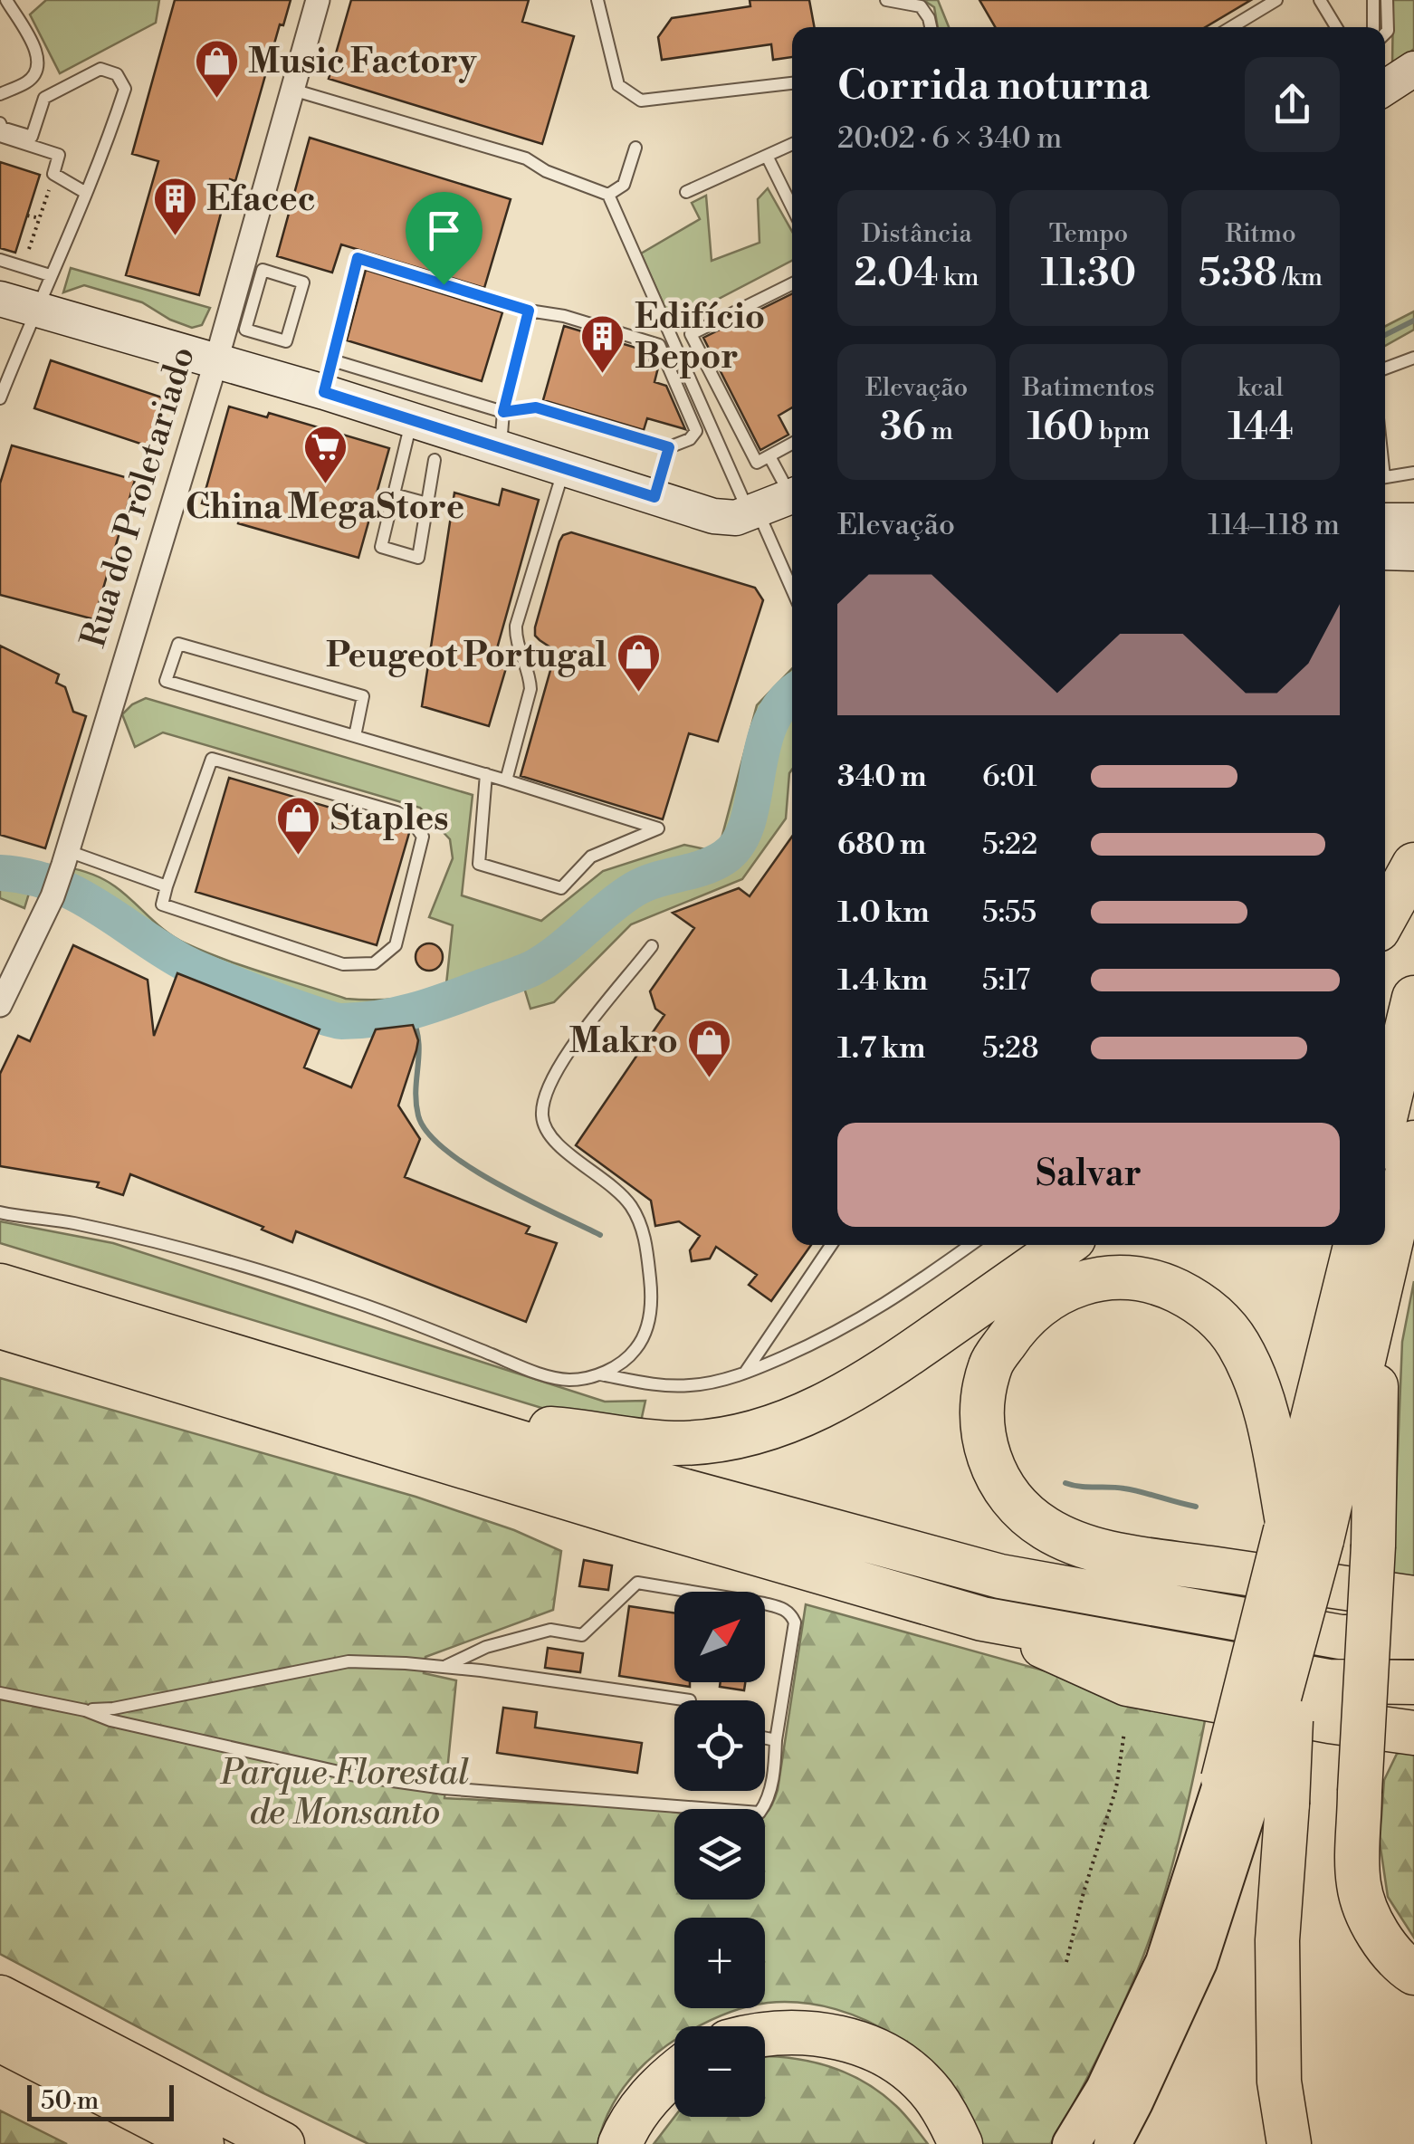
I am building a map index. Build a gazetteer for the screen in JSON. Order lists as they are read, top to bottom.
{
  "streets": {
    "street": ["Rua do Proletariado"]
  },
  "parks": ["Parque Florestal de Monsanto"],
  "places": {
    "shop": [
      "Music Factory",
      "Peugeot Portugal",
      "Staples",
      "Makro"
    ],
    "building": ["Efacec", "Edifício Bepor"],
    "supermarket": ["China MegaStore"]
  },
  "scale_bar": "50 m",
  "north": "top right",
  "page": {
    "heading": ["Corrida noturna", "20:02 · 6 × 340 m"],
    "stats": [
      ["Distância", "2.04 km"],
      ["Tempo", "11:30"],
      ["Ritmo", "5:38 /km"],
      ["Elevação", "36 m"],
      ["Batimentos", "160 bpm"],
      ["kcal", "144"]
    ],
    "chart": ["Elevação", "114–118 m"],
    "list": [
      {
        "name": "340 m",
        "note": "6:01"
      },
      {
        "name": "680 m",
        "note": "5:22"
      },
      {
        "name": "1.0 km",
        "note": "5:55"
      },
      {
        "name": "1.4 km",
        "note": "5:17"
      },
      {
        "name": "1.7 km",
        "note": "5:28"
      }
    ],
    "buttons": "Salvar",
    "map_buttons": ["+", "−"],
    "scale": "50 m"
  }
}
